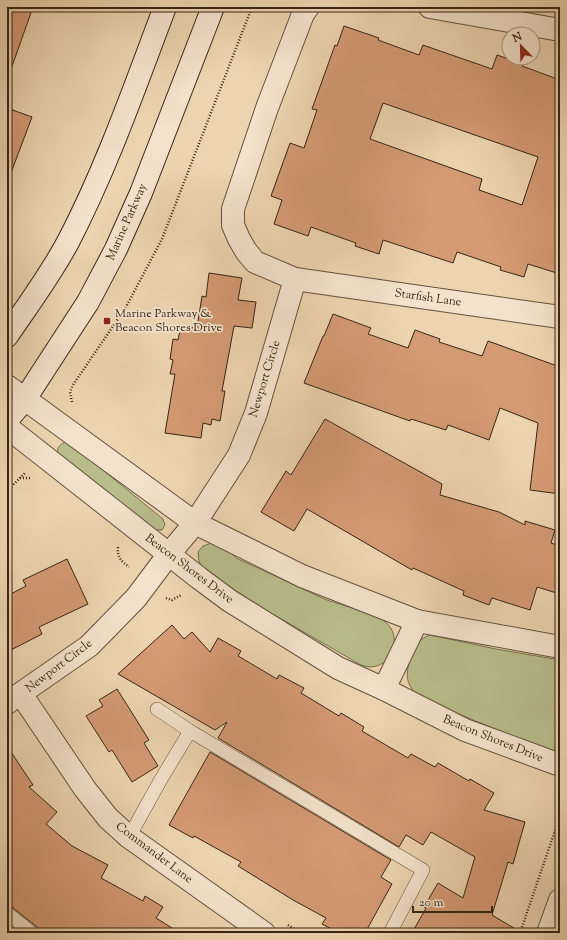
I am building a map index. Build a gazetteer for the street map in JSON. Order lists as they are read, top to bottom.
{
  "streets": {
    "street": [
      "Marine Parkway",
      "Starfish Lane",
      "Newport Circle",
      "Beacon Shores Drive",
      "Commander Lane"
    ]
  },
  "crossings": [
    ["Starfish Lane", "Newport Circle"],
    ["Newport Circle", "Beacon Shores Drive"],
    ["Newport Circle", "Commander Lane"]
  ],
  "places": {
    "transit": ["Marine Parkway & Beacon Shores Drive"]
  },
  "scale_bar": "20 m",
  "north": "top left"
}
